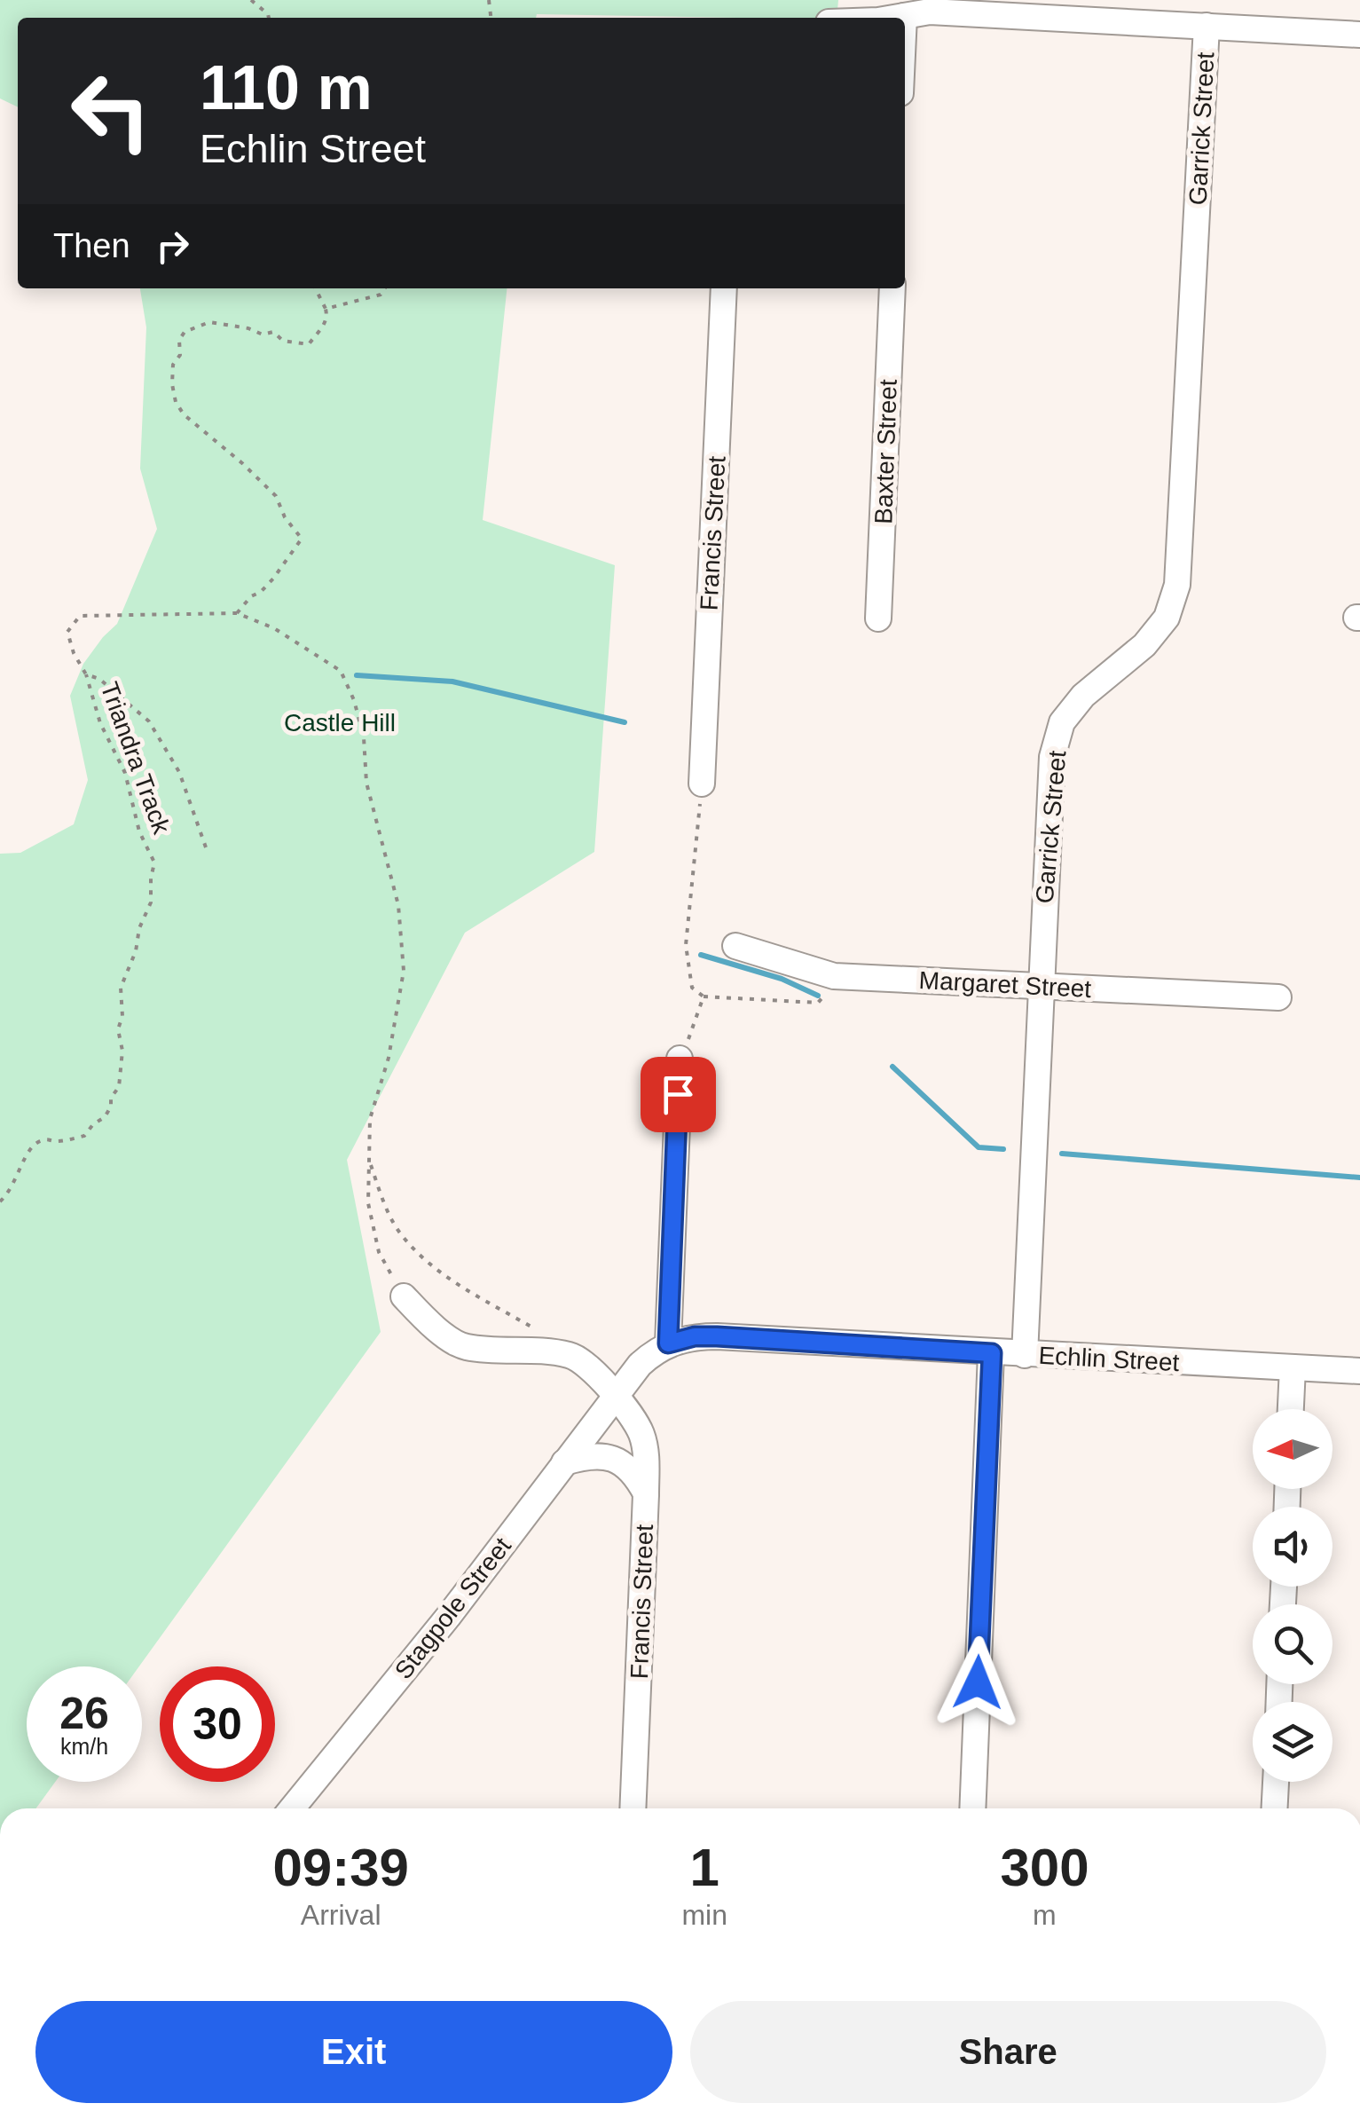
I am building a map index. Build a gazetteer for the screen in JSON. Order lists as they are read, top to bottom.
{
  "streets": {
    "street": [
      "Garrick Street",
      "Baxter Street",
      "Francis Street",
      "Margaret Street",
      "Echlin Street",
      "Stagpole Street"
    ],
    "path": ["Triandra Track"]
  },
  "crossings": [
    ["Garrick Street", "Margaret Street"],
    ["Garrick Street", "Echlin Street"],
    ["Francis Street", "Stagpole Street"]
  ],
  "parks": ["Castle Hill"],
  "north": "left",
  "page": {
    "turn": ["110 m", "Echlin Street"],
    "then": "Then",
    "speed": "26 km/h",
    "limit": "30",
    "eta": [
      "09:39",
      "Arrival",
      "1",
      "min",
      "300",
      "m"
    ],
    "buttons": ["Exit", "Share"]
  }
}
